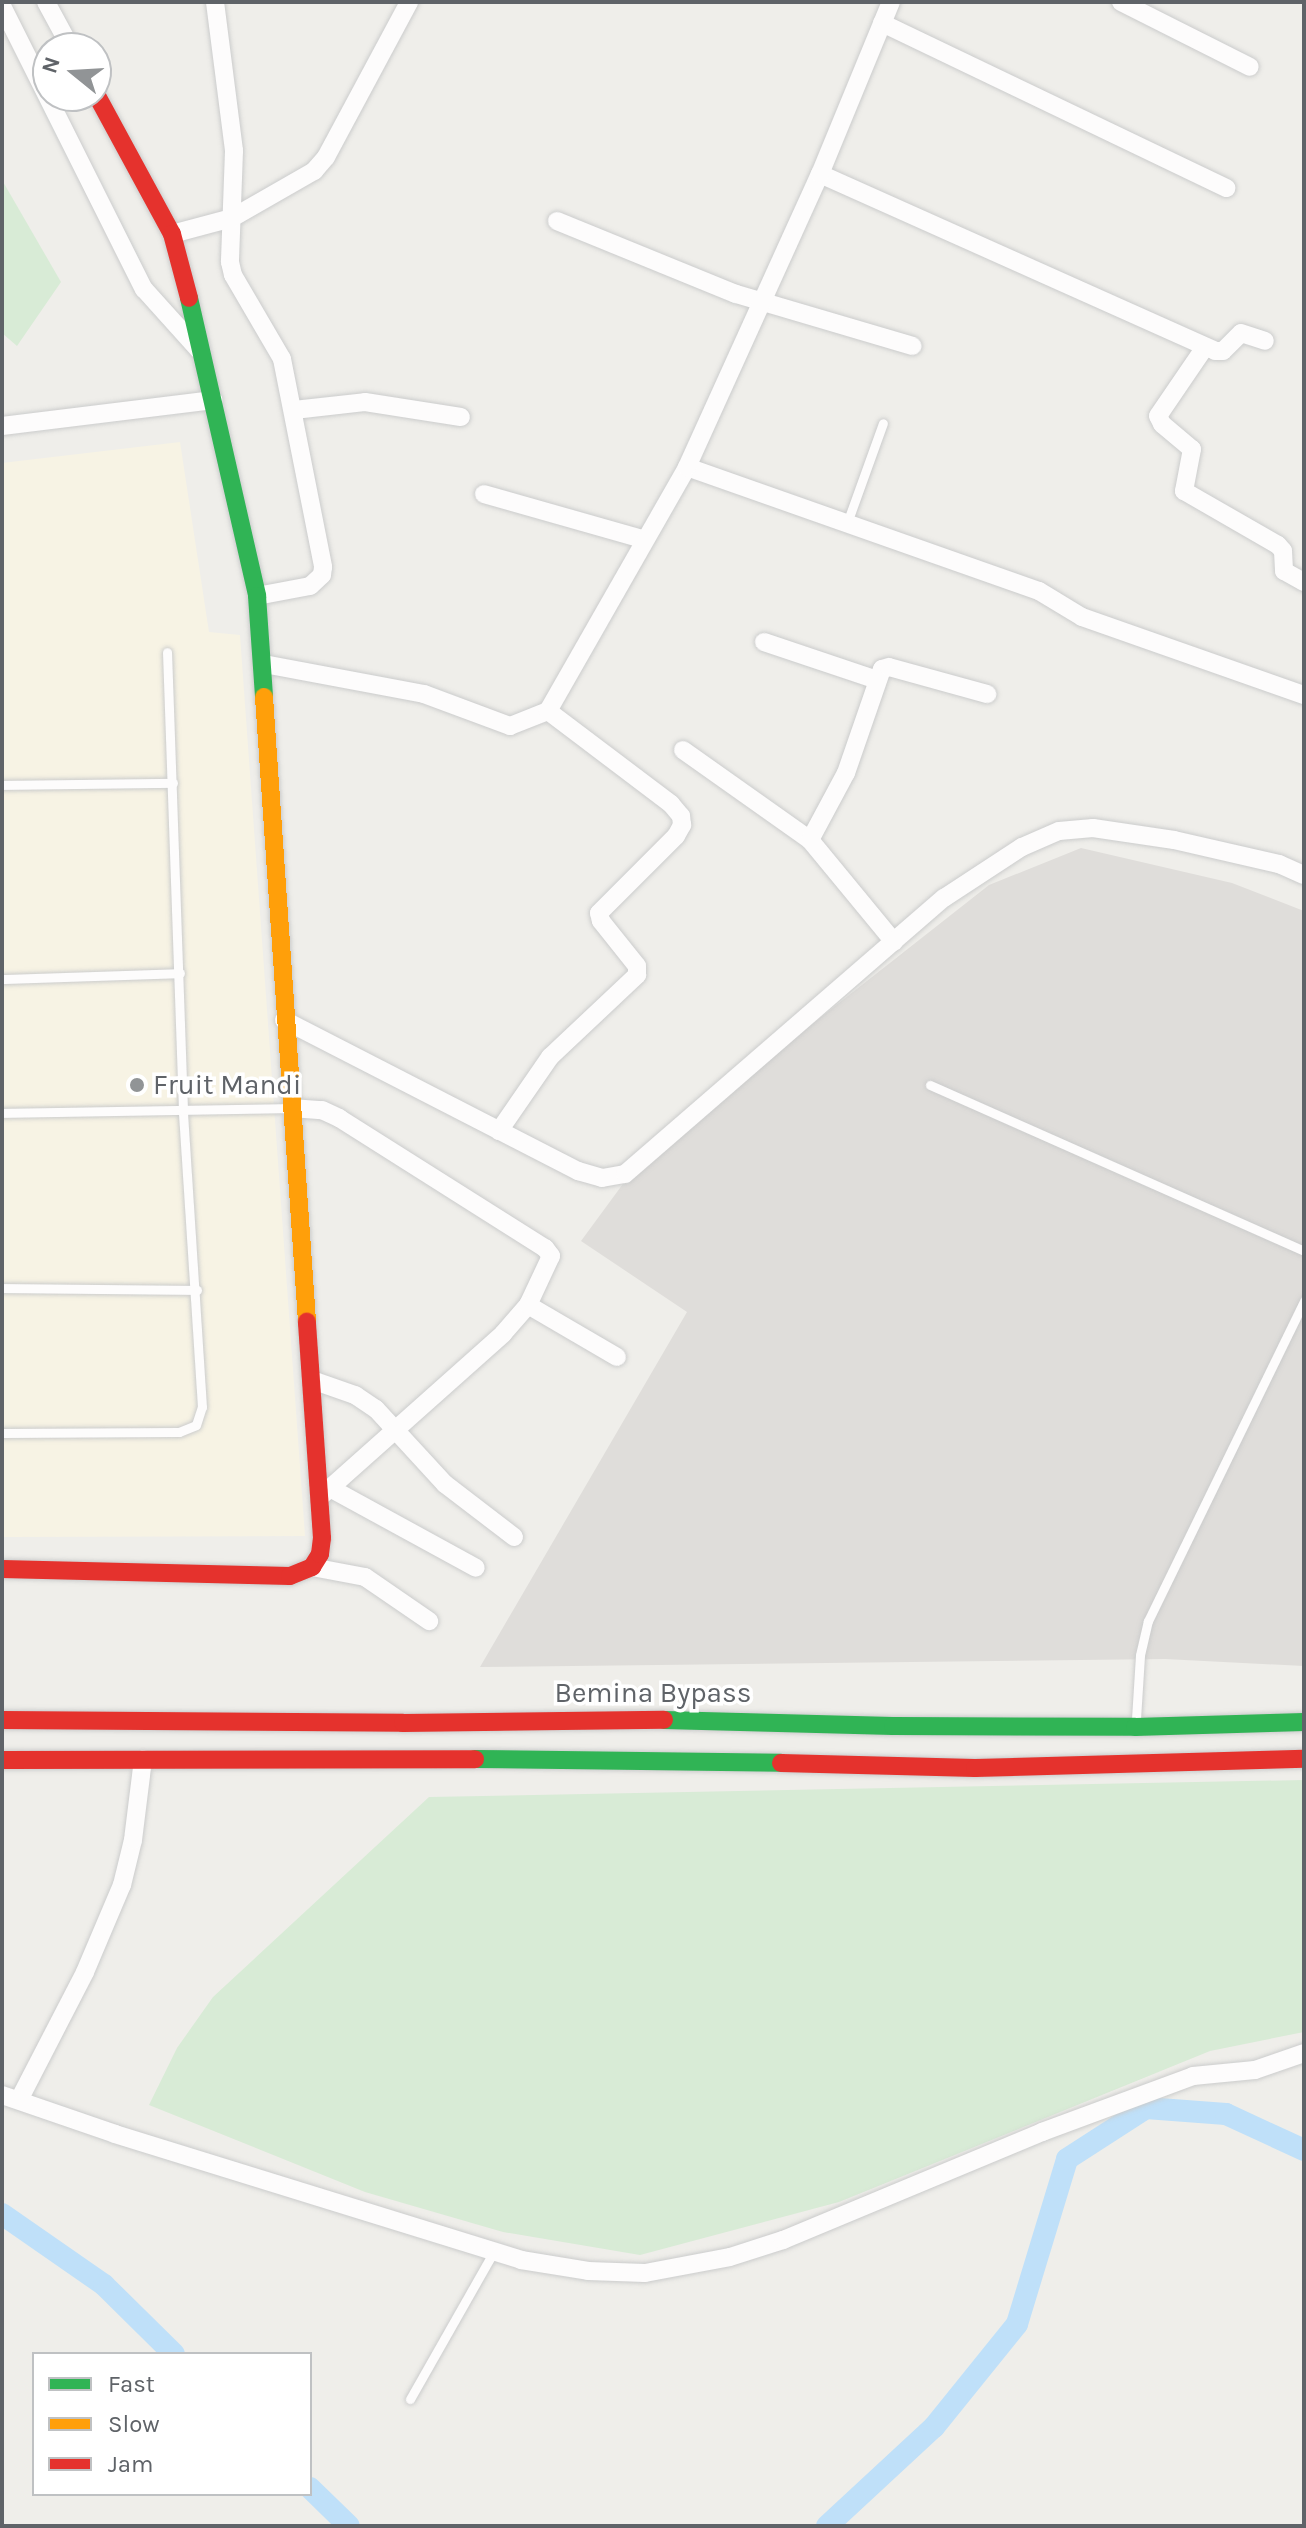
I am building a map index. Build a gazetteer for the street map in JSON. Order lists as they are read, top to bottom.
{
  "streets": {
    "main road": ["Bemina Bypass"]
  },
  "places": ["Fruit Mandi"],
  "legend": ["Fast", "Slow", "Jam"],
  "north": "left"
}
